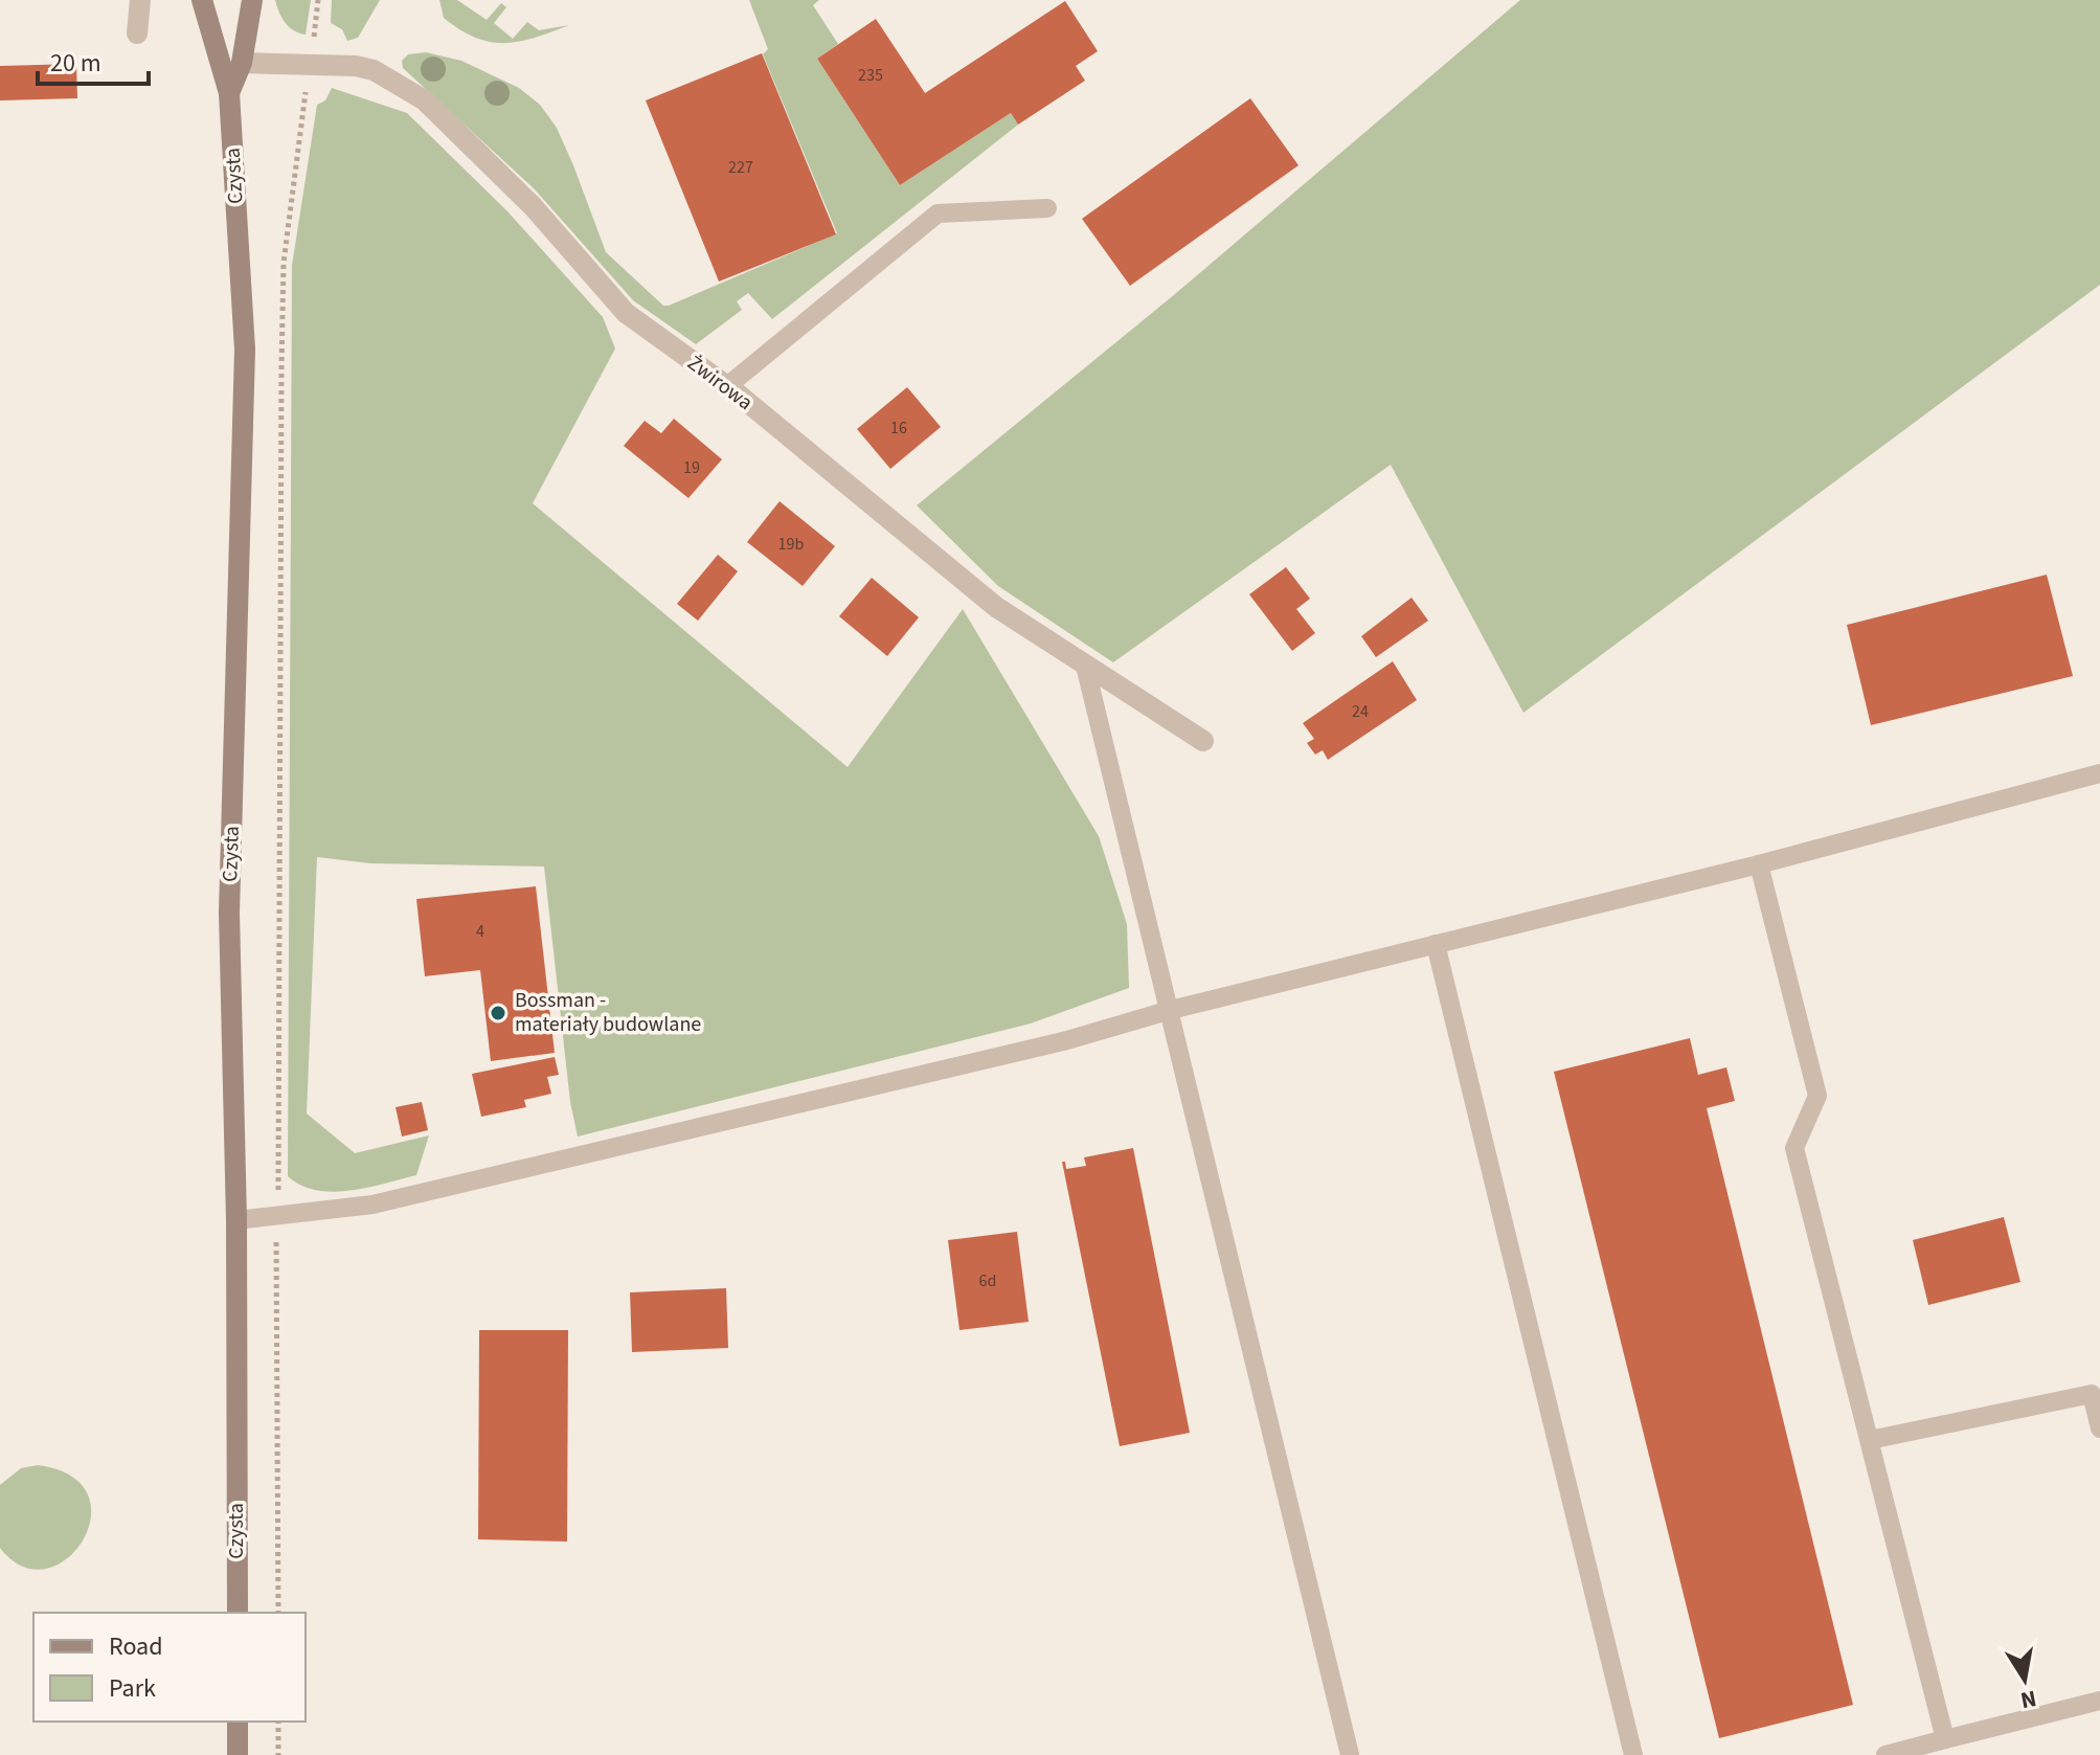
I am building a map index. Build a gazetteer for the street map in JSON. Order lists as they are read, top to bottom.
{
  "streets": {
    "main road": ["Czysta"],
    "street": ["Żwirowa"]
  },
  "crossings": [
    ["Czysta", "Żwirowa"]
  ],
  "places": ["Bossman - materiały budowlane"],
  "house_numbers": [
    "235",
    "227",
    "16",
    "19",
    "19b",
    "24",
    "4",
    "6d"
  ],
  "legend": ["Road", "Park"],
  "scale_bar": "20 m",
  "north": "bottom"
}
